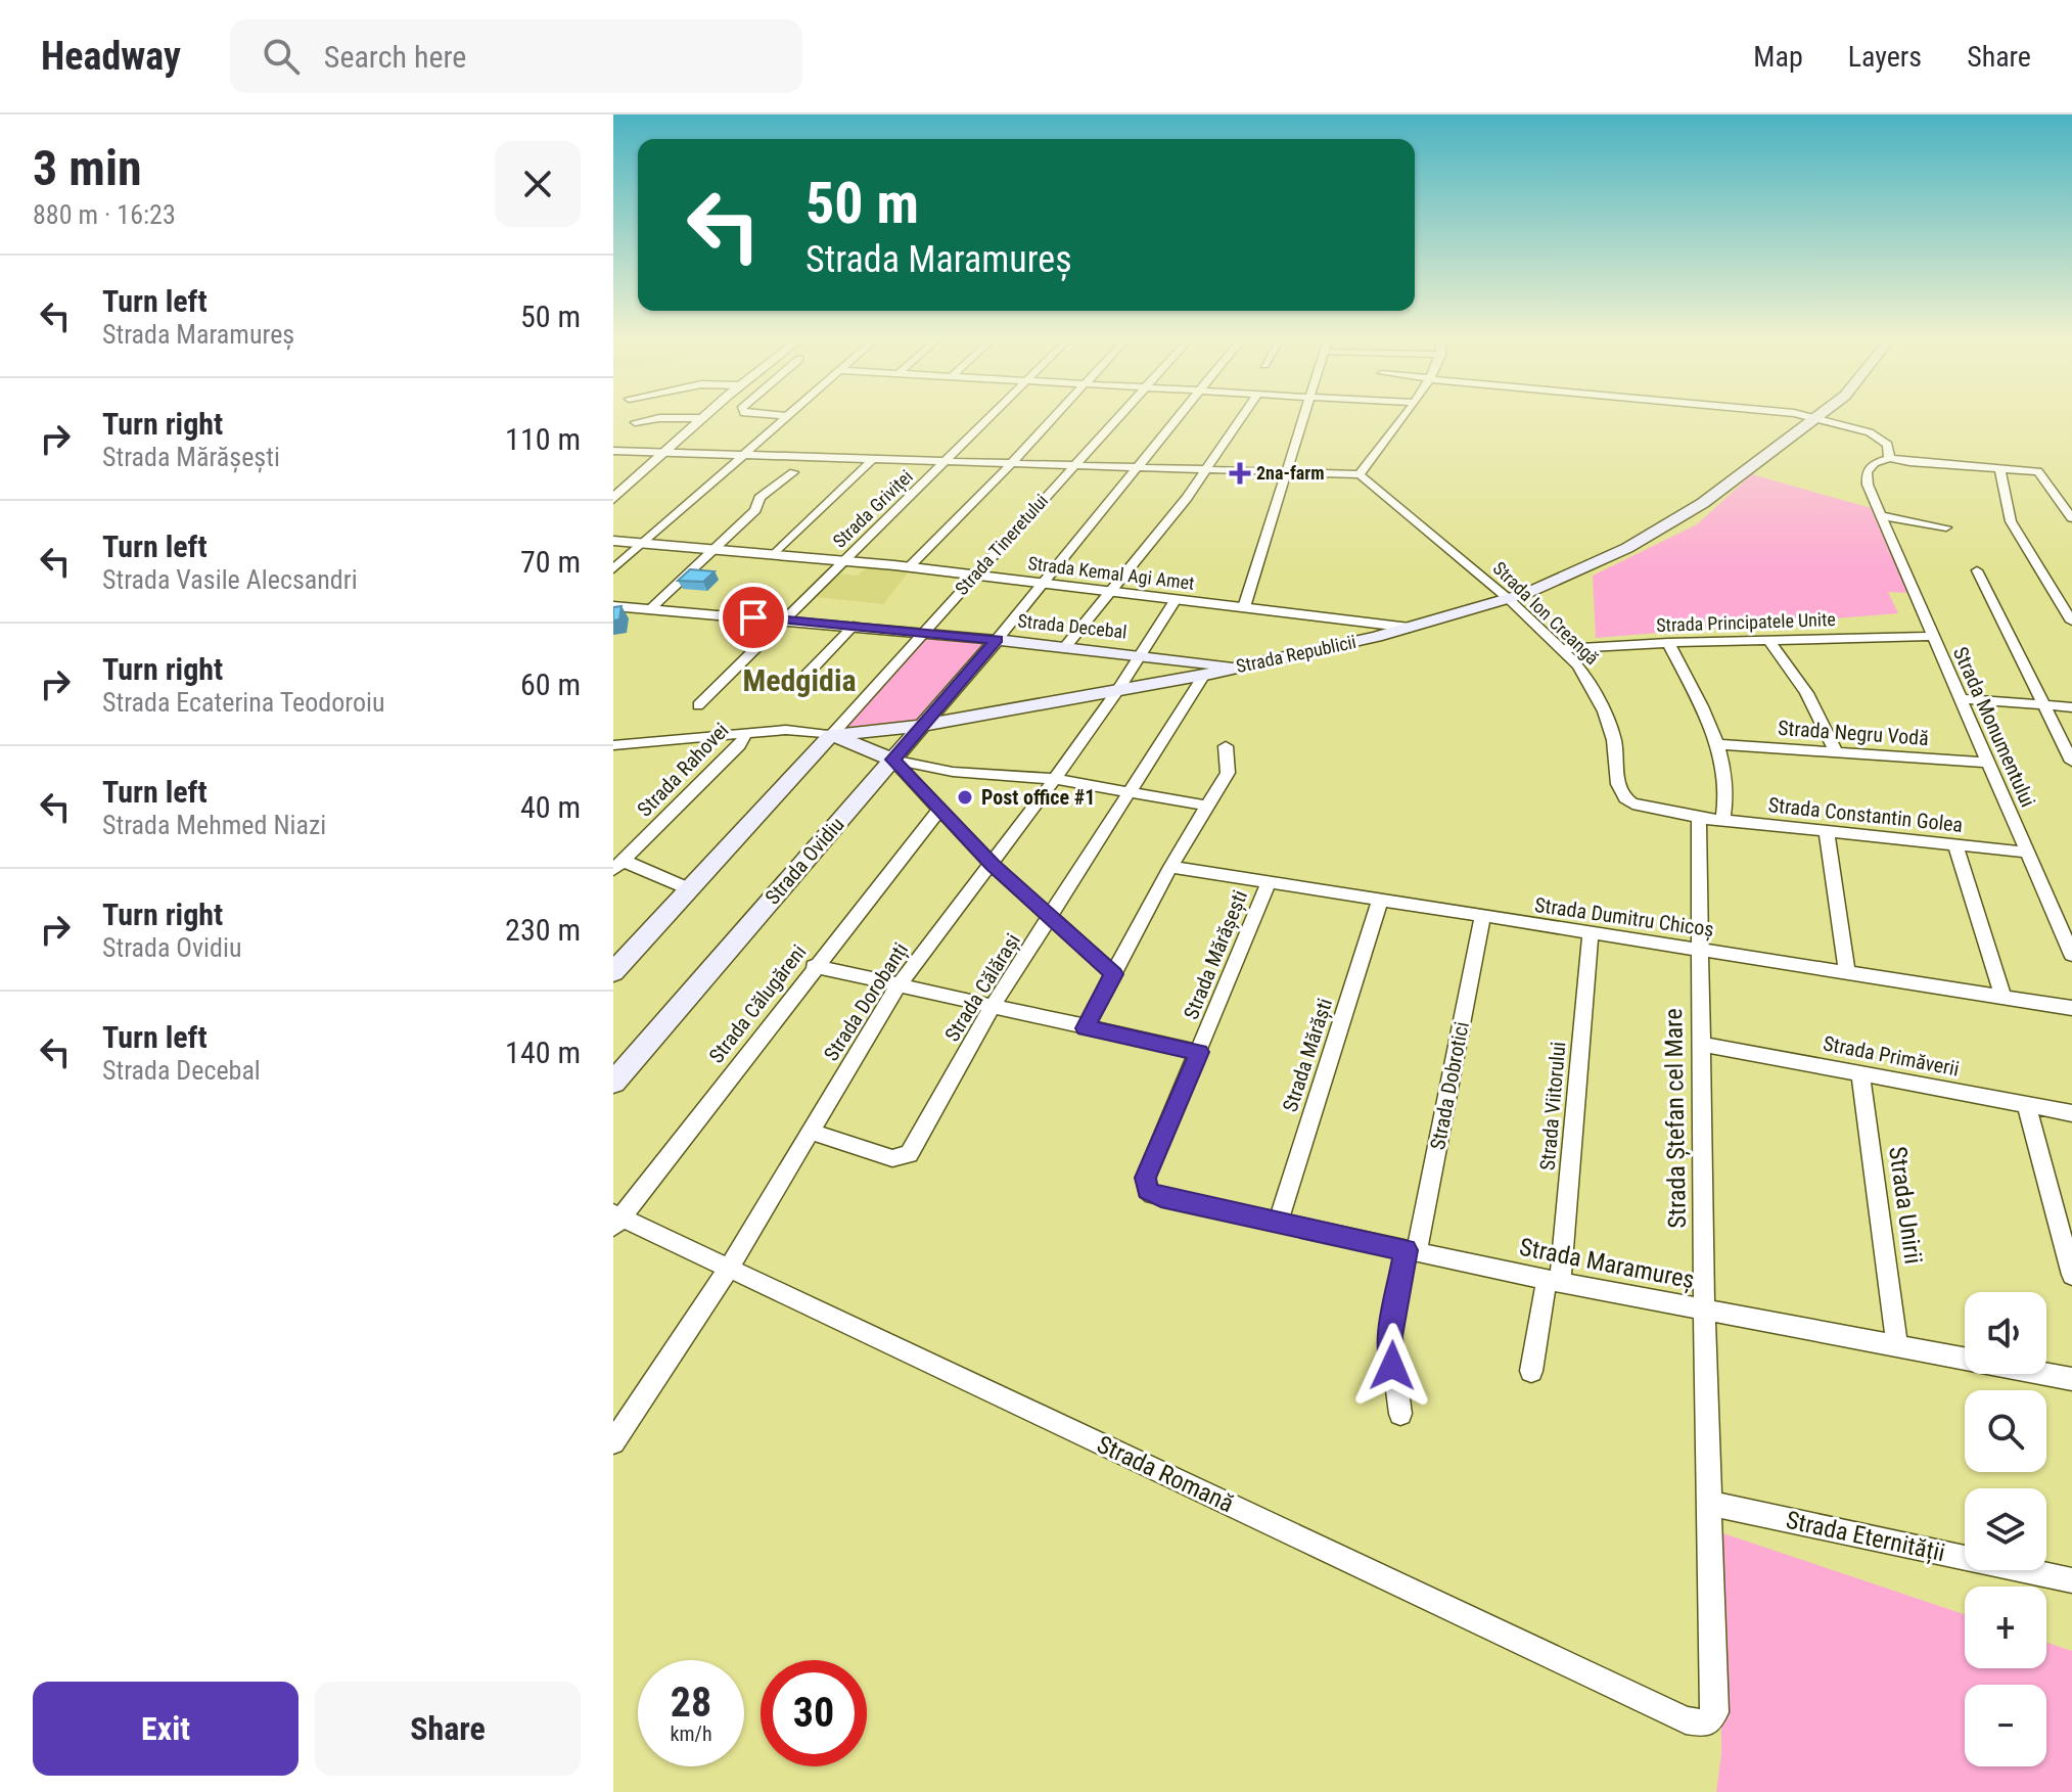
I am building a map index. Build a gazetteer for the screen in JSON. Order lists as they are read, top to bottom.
{
  "streets": {
    "main road": [
      "Strada Tineretului",
      "Strada Decebal",
      "Strada Republicii",
      "Strada Ovidiu"
    ],
    "street": [
      "Strada Griviței",
      "Strada Kemal Agi Amet",
      "Strada Ion Creangă",
      "Strada Principatele Unite",
      "Strada Monumentului",
      "Strada Negru Vodă",
      "Strada Rahovei",
      "Strada Constantin Golea",
      "Strada Dumitru Chicoș",
      "Strada Mărășești",
      "Strada Călărași",
      "Strada Dorobanți",
      "Strada Călugăreni",
      "Strada Mărăști",
      "Strada Primăverii",
      "Strada Dobrotici",
      "Strada Viitorului",
      "Strada Ștefan cel Mare",
      "Strada Unirii",
      "Strada Maramureș",
      "Strada Romană",
      "Strada Eternității"
    ]
  },
  "crossings": [
    ["Strada Griviței", "Strada Kemal Agi Amet"],
    ["Strada Griviței", "Strada Decebal"],
    ["Strada Tineretului", "Strada Kemal Agi Amet"],
    ["Strada Tineretului", "Strada Decebal"],
    ["Strada Tineretului", "Strada Republicii"],
    ["Strada Kemal Agi Amet", "Strada Republicii"],
    ["Strada Kemal Agi Amet", "Strada Dorobanți"],
    ["Strada Ion Creangă", "Strada Principatele Unite"],
    ["Strada Ion Creangă", "Strada Republicii"],
    ["Strada Ion Creangă", "Strada Constantin Golea"],
    ["Strada Ion Creangă", "Strada Ștefan cel Mare"],
    ["Strada Principatele Unite", "Strada Monumentului"],
    ["Strada Decebal", "Strada Republicii"],
    ["Strada Decebal", "Strada Ovidiu"],
    ["Strada Decebal", "Strada Dorobanți"],
    ["Strada Republicii", "Strada Rahovei"],
    ["Strada Republicii", "Strada Ovidiu"],
    ["Strada Republicii", "Strada Călărași"],
    ["Strada Republicii", "Strada Dorobanți"],
    ["Strada Monumentului", "Strada Negru Vodă"],
    ["Strada Monumentului", "Strada Constantin Golea"],
    ["Strada Constantin Golea", "Strada Ștefan cel Mare"],
    ["Strada Dumitru Chicoș", "Strada Mărășești"],
    ["Strada Dumitru Chicoș", "Strada Mărăști"],
    ["Strada Dumitru Chicoș", "Strada Dobrotici"],
    ["Strada Dumitru Chicoș", "Strada Viitorului"],
    ["Strada Dumitru Chicoș", "Strada Ștefan cel Mare"],
    ["Strada Mărășești", "Strada Maramureș"],
    ["Strada Călărași", "Strada Dorobanți"],
    ["Strada Dorobanți", "Strada Romană"],
    ["Strada Călugăreni", "Strada Romană"],
    ["Strada Mărăști", "Strada Maramureș"],
    ["Strada Primăverii", "Strada Ștefan cel Mare"],
    ["Strada Primăverii", "Strada Unirii"],
    ["Strada Dobrotici", "Strada Maramureș"],
    ["Strada Viitorului", "Strada Maramureș"],
    ["Strada Ștefan cel Mare", "Strada Maramureș"],
    ["Strada Ștefan cel Mare", "Strada Romană"],
    ["Strada Ștefan cel Mare", "Strada Eternității"],
    ["Strada Unirii", "Strada Maramureș"]
  ],
  "districts": ["Medgidia"],
  "places": {
    "health": ["2na-farm"],
    "other": ["Post office #1"]
  },
  "page": {
    "header": "Headway",
    "search": "Search here",
    "nav": ["Map", "Layers", "Share"],
    "heading": ["3 min", "880 m · 16:23"],
    "turn": ["50 m", "Strada Maramureș"],
    "list": [
      {
        "name": "Turn left",
        "note": "Strada Maramureș",
        "value": "50 m"
      },
      {
        "name": "Turn right",
        "note": "Strada Mărășești",
        "value": "110 m"
      },
      {
        "name": "Turn left",
        "note": "Strada Vasile Alecsandri",
        "value": "70 m"
      },
      {
        "name": "Turn right",
        "note": "Strada Ecaterina Teodoroiu",
        "value": "60 m"
      },
      {
        "name": "Turn left",
        "note": "Strada Mehmed Niazi",
        "value": "40 m"
      },
      {
        "name": "Turn right",
        "note": "Strada Ovidiu",
        "value": "230 m"
      },
      {
        "name": "Turn left",
        "note": "Strada Decebal",
        "value": "140 m"
      }
    ],
    "map_buttons": ["+", "−"],
    "speed": "28 km/h",
    "limit": "30",
    "buttons": ["Exit", "Share"]
  }
}
